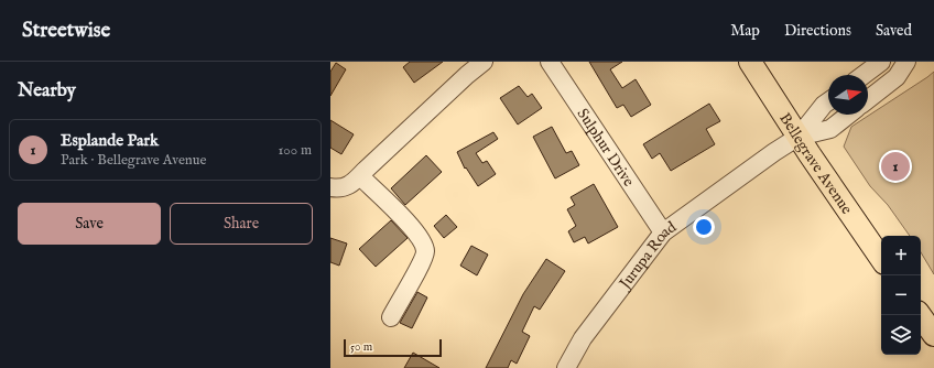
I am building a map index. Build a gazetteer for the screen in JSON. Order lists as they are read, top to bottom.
{
  "streets": {
    "main road": ["Bellegrave Avenue"],
    "street": ["Sulphur Drive", "Jurupa Road"]
  },
  "crossings": [
    ["Sulphur Drive", "Jurupa Road"],
    ["Bellegrave Avenue", "Jurupa Road"]
  ],
  "scale_bar": "50 m",
  "north": "right",
  "page": {
    "header": "Streetwise",
    "nav": ["Map", "Directions", "Saved"],
    "heading": "Nearby",
    "list": [
      {
        "mark": "1",
        "name": "Esplande Park",
        "note": "Park · Bellegrave Avenue",
        "value": "100 m"
      }
    ],
    "pins": "1",
    "buttons": ["Save", "Share"],
    "map_buttons": ["+", "−"],
    "scale": "50 m"
  }
}
